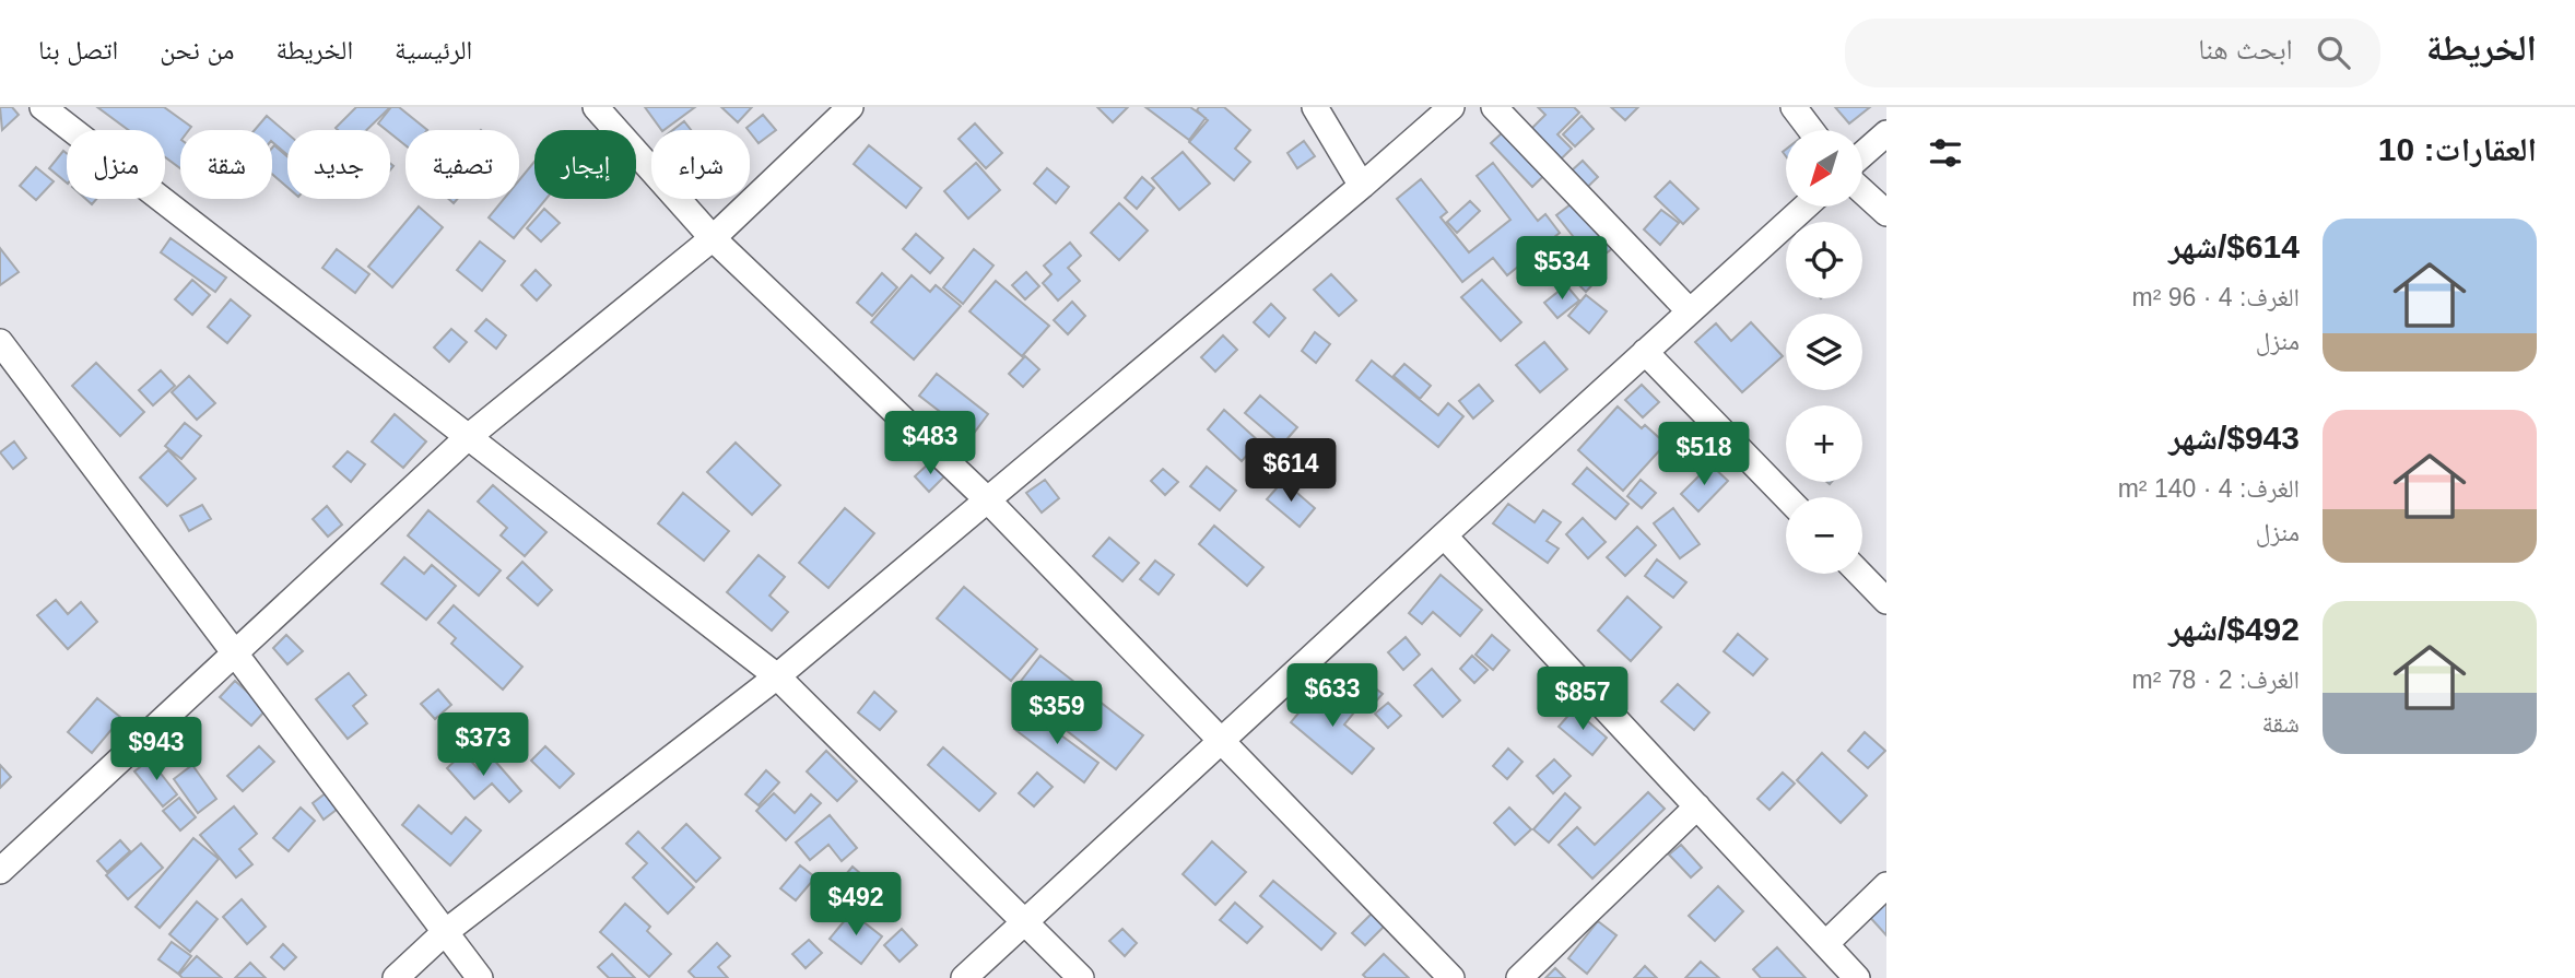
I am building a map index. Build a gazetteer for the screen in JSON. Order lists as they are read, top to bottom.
{
  "north": "bottom left",
  "page": {
    "header": "الخريطة",
    "search": "ابحث هنا",
    "nav": [
      "الرئيسية",
      "الخريطة",
      "من نحن",
      "اتصل بنا"
    ],
    "heading": "العقارات: 10",
    "map_buttons": ["+", "−"],
    "chip": [
      "شراء",
      "إيجار",
      "تصفية",
      "جديد",
      "شقة",
      "منزل"
    ],
    "list": [
      {
        "name": "$614/شهر",
        "note": "الغرف: 4 · 96 m² · منزل"
      },
      {
        "name": "$943/شهر",
        "note": "الغرف: 4 · 140 m² · منزل"
      },
      {
        "name": "$492/شهر",
        "note": "الغرف: 2 · 78 m² · شقة"
      }
    ],
    "price": [
      "$534",
      "$483",
      "$518",
      "$614",
      "$633",
      "$857",
      "$359",
      "$373",
      "$943",
      "$492"
    ]
  }
}
